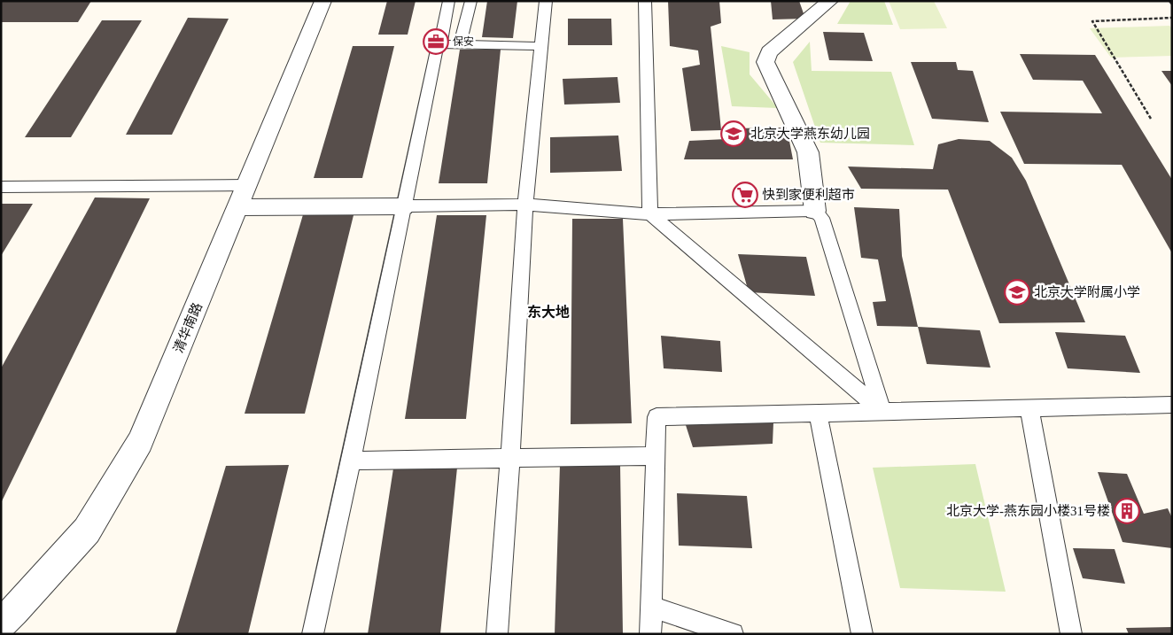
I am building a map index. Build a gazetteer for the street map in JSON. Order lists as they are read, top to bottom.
{
  "streets": {
    "street": ["清华南路"]
  },
  "districts": ["东大地"],
  "places": {
    "office": ["保安"],
    "school or university": ["北京大学燕东幼儿园", "北京大学附属小学"],
    "supermarket": ["快到家便利超市"],
    "building": ["北京大学-燕东园小楼31号楼"]
  }
}
